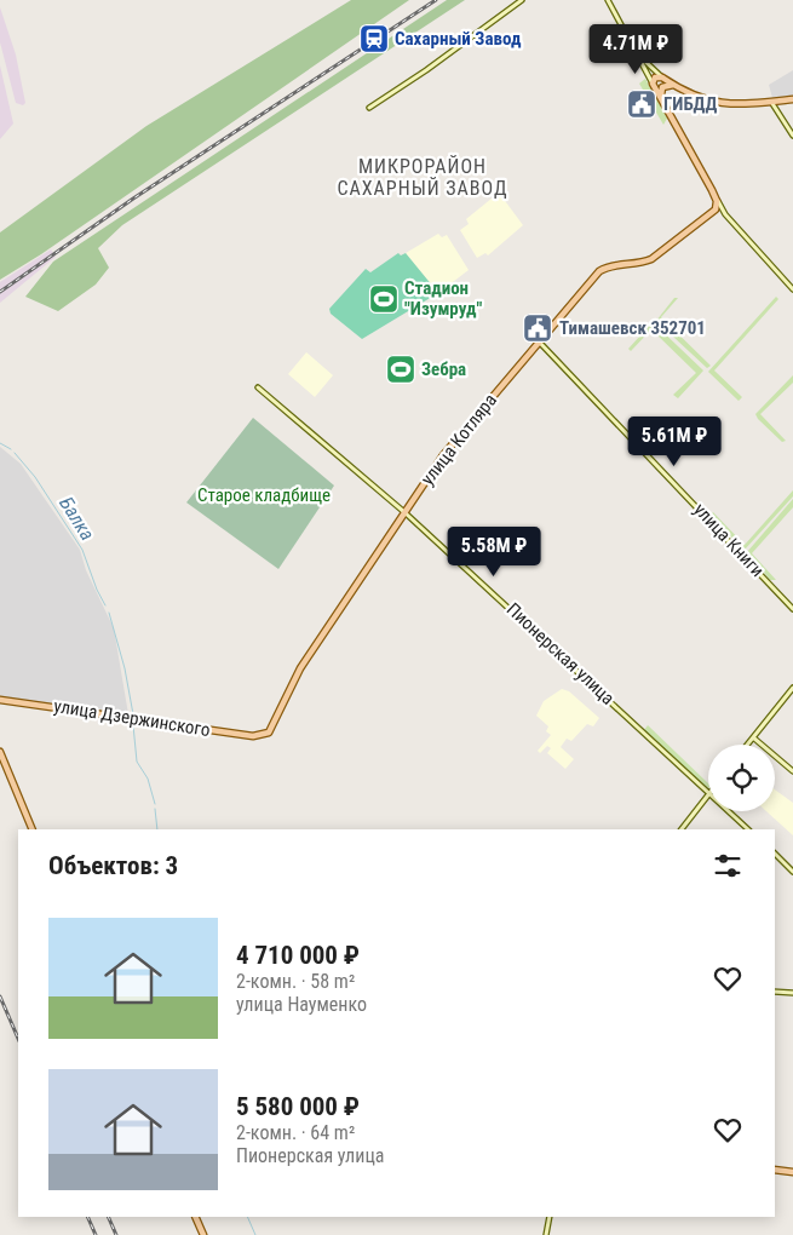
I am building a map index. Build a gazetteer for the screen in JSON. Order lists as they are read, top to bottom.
{
  "streets": {
    "main road": ["улица Котляра", "улица Дзержинского"],
    "street": ["улица Книги", "Пионерская улица"]
  },
  "crossings": [
    ["улица Котляра", "улица Книги"],
    ["улица Котляра", "Пионерская улица"],
    ["улица Котляра", "улица Дзержинского"]
  ],
  "districts": ["МИКРОРАЙОН САХАРНЫЙ ЗАВОД"],
  "water": ["Балка"],
  "parks": ["Старое кладбище"],
  "places": {
    "station": ["Сахарный Завод"],
    "public building": ["ГИБДД", "Тимашевск 352701"],
    "sports": ["Стадион \"Изумруд\"", "Зебра"]
  },
  "page": {
    "price": ["4.71M ₽", "5.61M ₽", "5.58M ₽"],
    "heading": "Объектов: 3",
    "list": [
      {
        "name": "4 710 000 ₽",
        "note": "2-комн. · 58 m² · улица Науменко"
      },
      {
        "name": "5 580 000 ₽",
        "note": "2-комн. · 64 m² · Пионерская улица"
      }
    ]
  }
}
